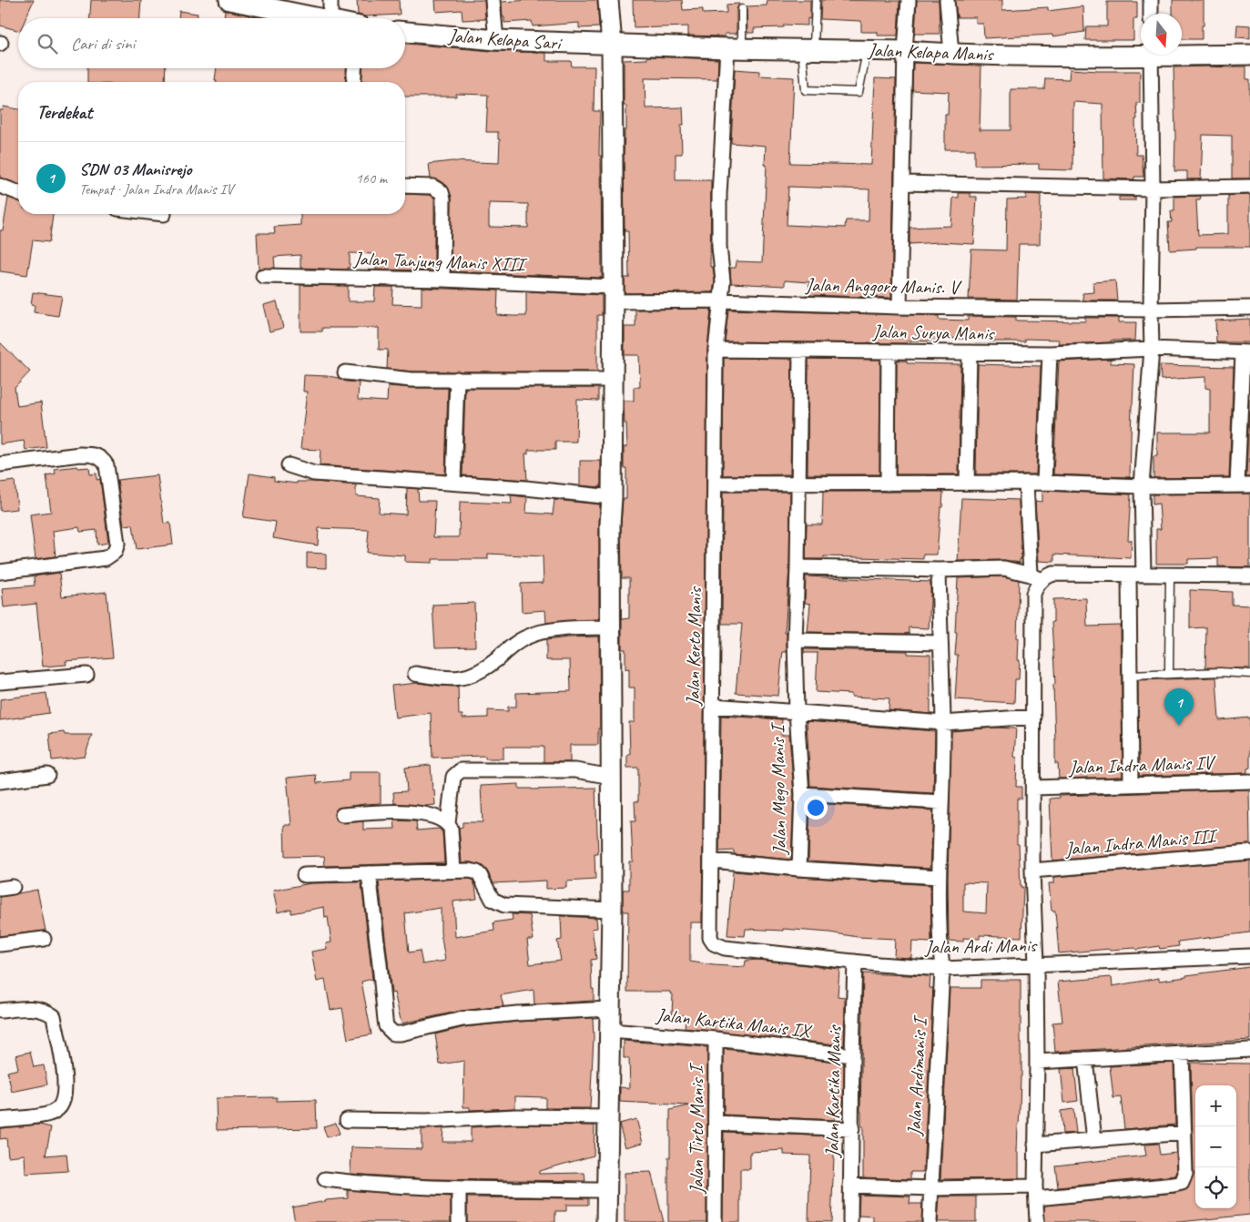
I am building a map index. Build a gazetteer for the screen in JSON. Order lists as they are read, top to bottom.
{
  "streets": {
    "main road": ["Jalan Kelapa Sari", "Jalan Kelapa Manis"],
    "street": [
      "Jalan Tanjung Manis XIII",
      "Jalan Anggoro Manis. V",
      "Jalan Surya Manis",
      "Jalan Kerto Manis",
      "Jalan Indra Manis IV",
      "Jalan Mego Manis I",
      "Jalan Indra Manis III",
      "Jalan Ardi Manis",
      "Jalan Kartika Manis IX",
      "Jalan Ardimanis I",
      "Jalan Kartika Manis",
      "Jalan Tirto Manis I"
    ]
  },
  "crossings": [
    ["Jalan Kelapa Sari", "Jalan Kelapa Manis"],
    ["Jalan Kelapa Manis", "Jalan Kerto Manis"],
    ["Jalan Tanjung Manis XIII", "Jalan Anggoro Manis. V"],
    ["Jalan Anggoro Manis. V", "Jalan Kerto Manis"],
    ["Jalan Surya Manis", "Jalan Kerto Manis"],
    ["Jalan Surya Manis", "Jalan Mego Manis I"],
    ["Jalan Kerto Manis", "Jalan Ardi Manis"],
    ["Jalan Ardi Manis", "Jalan Ardimanis I"],
    ["Jalan Ardi Manis", "Jalan Kartika Manis"],
    ["Jalan Kartika Manis IX", "Jalan Kartika Manis"],
    ["Jalan Kartika Manis IX", "Jalan Tirto Manis I"]
  ],
  "north": "bottom",
  "page": {
    "search": "Cari di sini",
    "heading": "Terdekat",
    "list": [
      {
        "mark": "1",
        "name": "SDN 03 Manisrejo",
        "note": "Tempat · Jalan Indra Manis IV",
        "value": "160 m"
      }
    ],
    "pins": "1",
    "map_buttons": ["+", "−"]
  }
}
